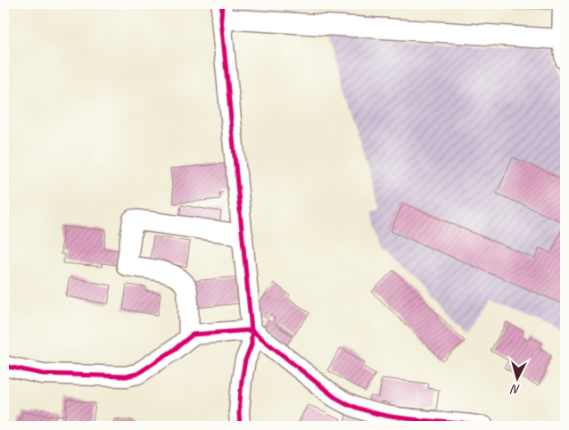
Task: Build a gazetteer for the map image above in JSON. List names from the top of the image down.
{
  "north": "bottom"
}
